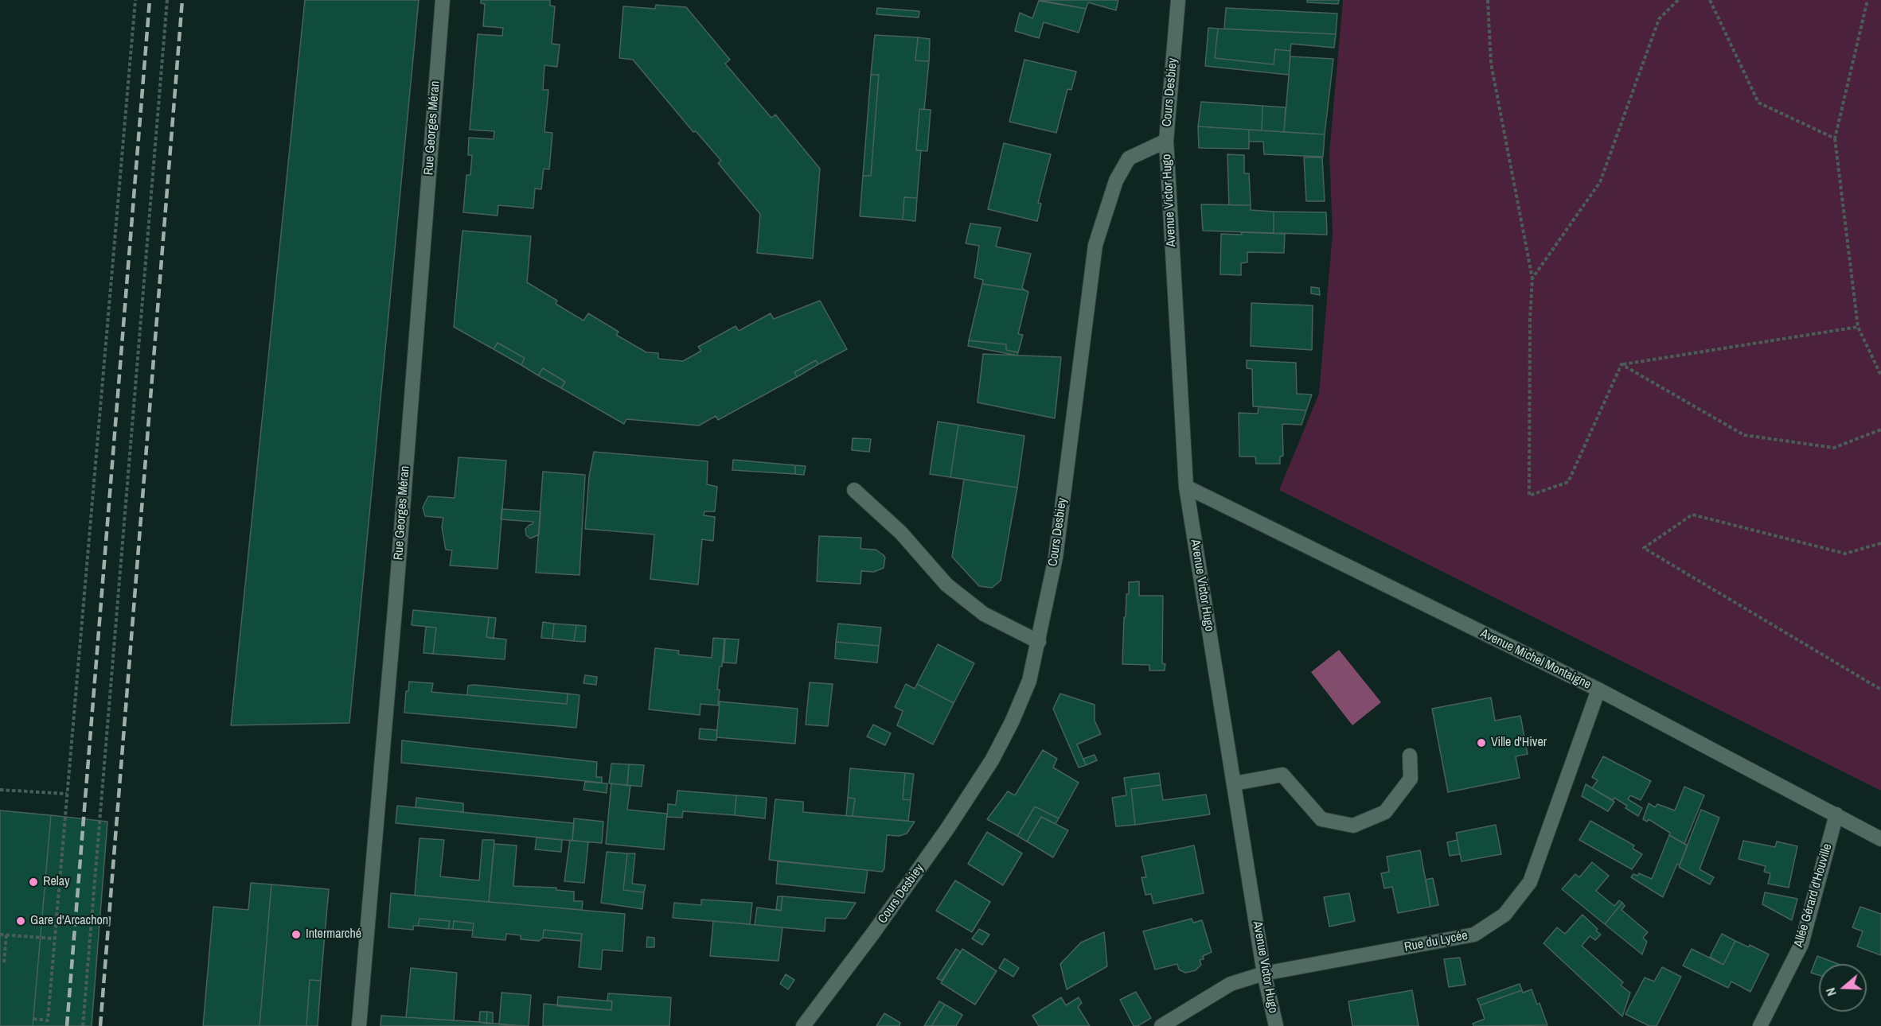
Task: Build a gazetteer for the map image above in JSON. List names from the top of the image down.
{
  "streets": {
    "street": [
      "Cours Desbiey",
      "Rue Georges Méran",
      "Avenue Victor Hugo",
      "Avenue Michel Montaigne",
      "Allée Gérard d'Houville",
      "Rue du Lycée"
    ]
  },
  "crossings": [
    ["Cours Desbiey", "Avenue Victor Hugo"],
    ["Avenue Victor Hugo", "Avenue Michel Montaigne"],
    ["Avenue Victor Hugo", "Rue du Lycée"],
    ["Avenue Michel Montaigne", "Allée Gérard d'Houville"],
    ["Avenue Michel Montaigne", "Rue du Lycée"]
  ],
  "places": [
    "Ville d'Hiver",
    "Relay",
    "Gare d'Arcachon",
    "Intermarché"
  ],
  "north": "left"
}
